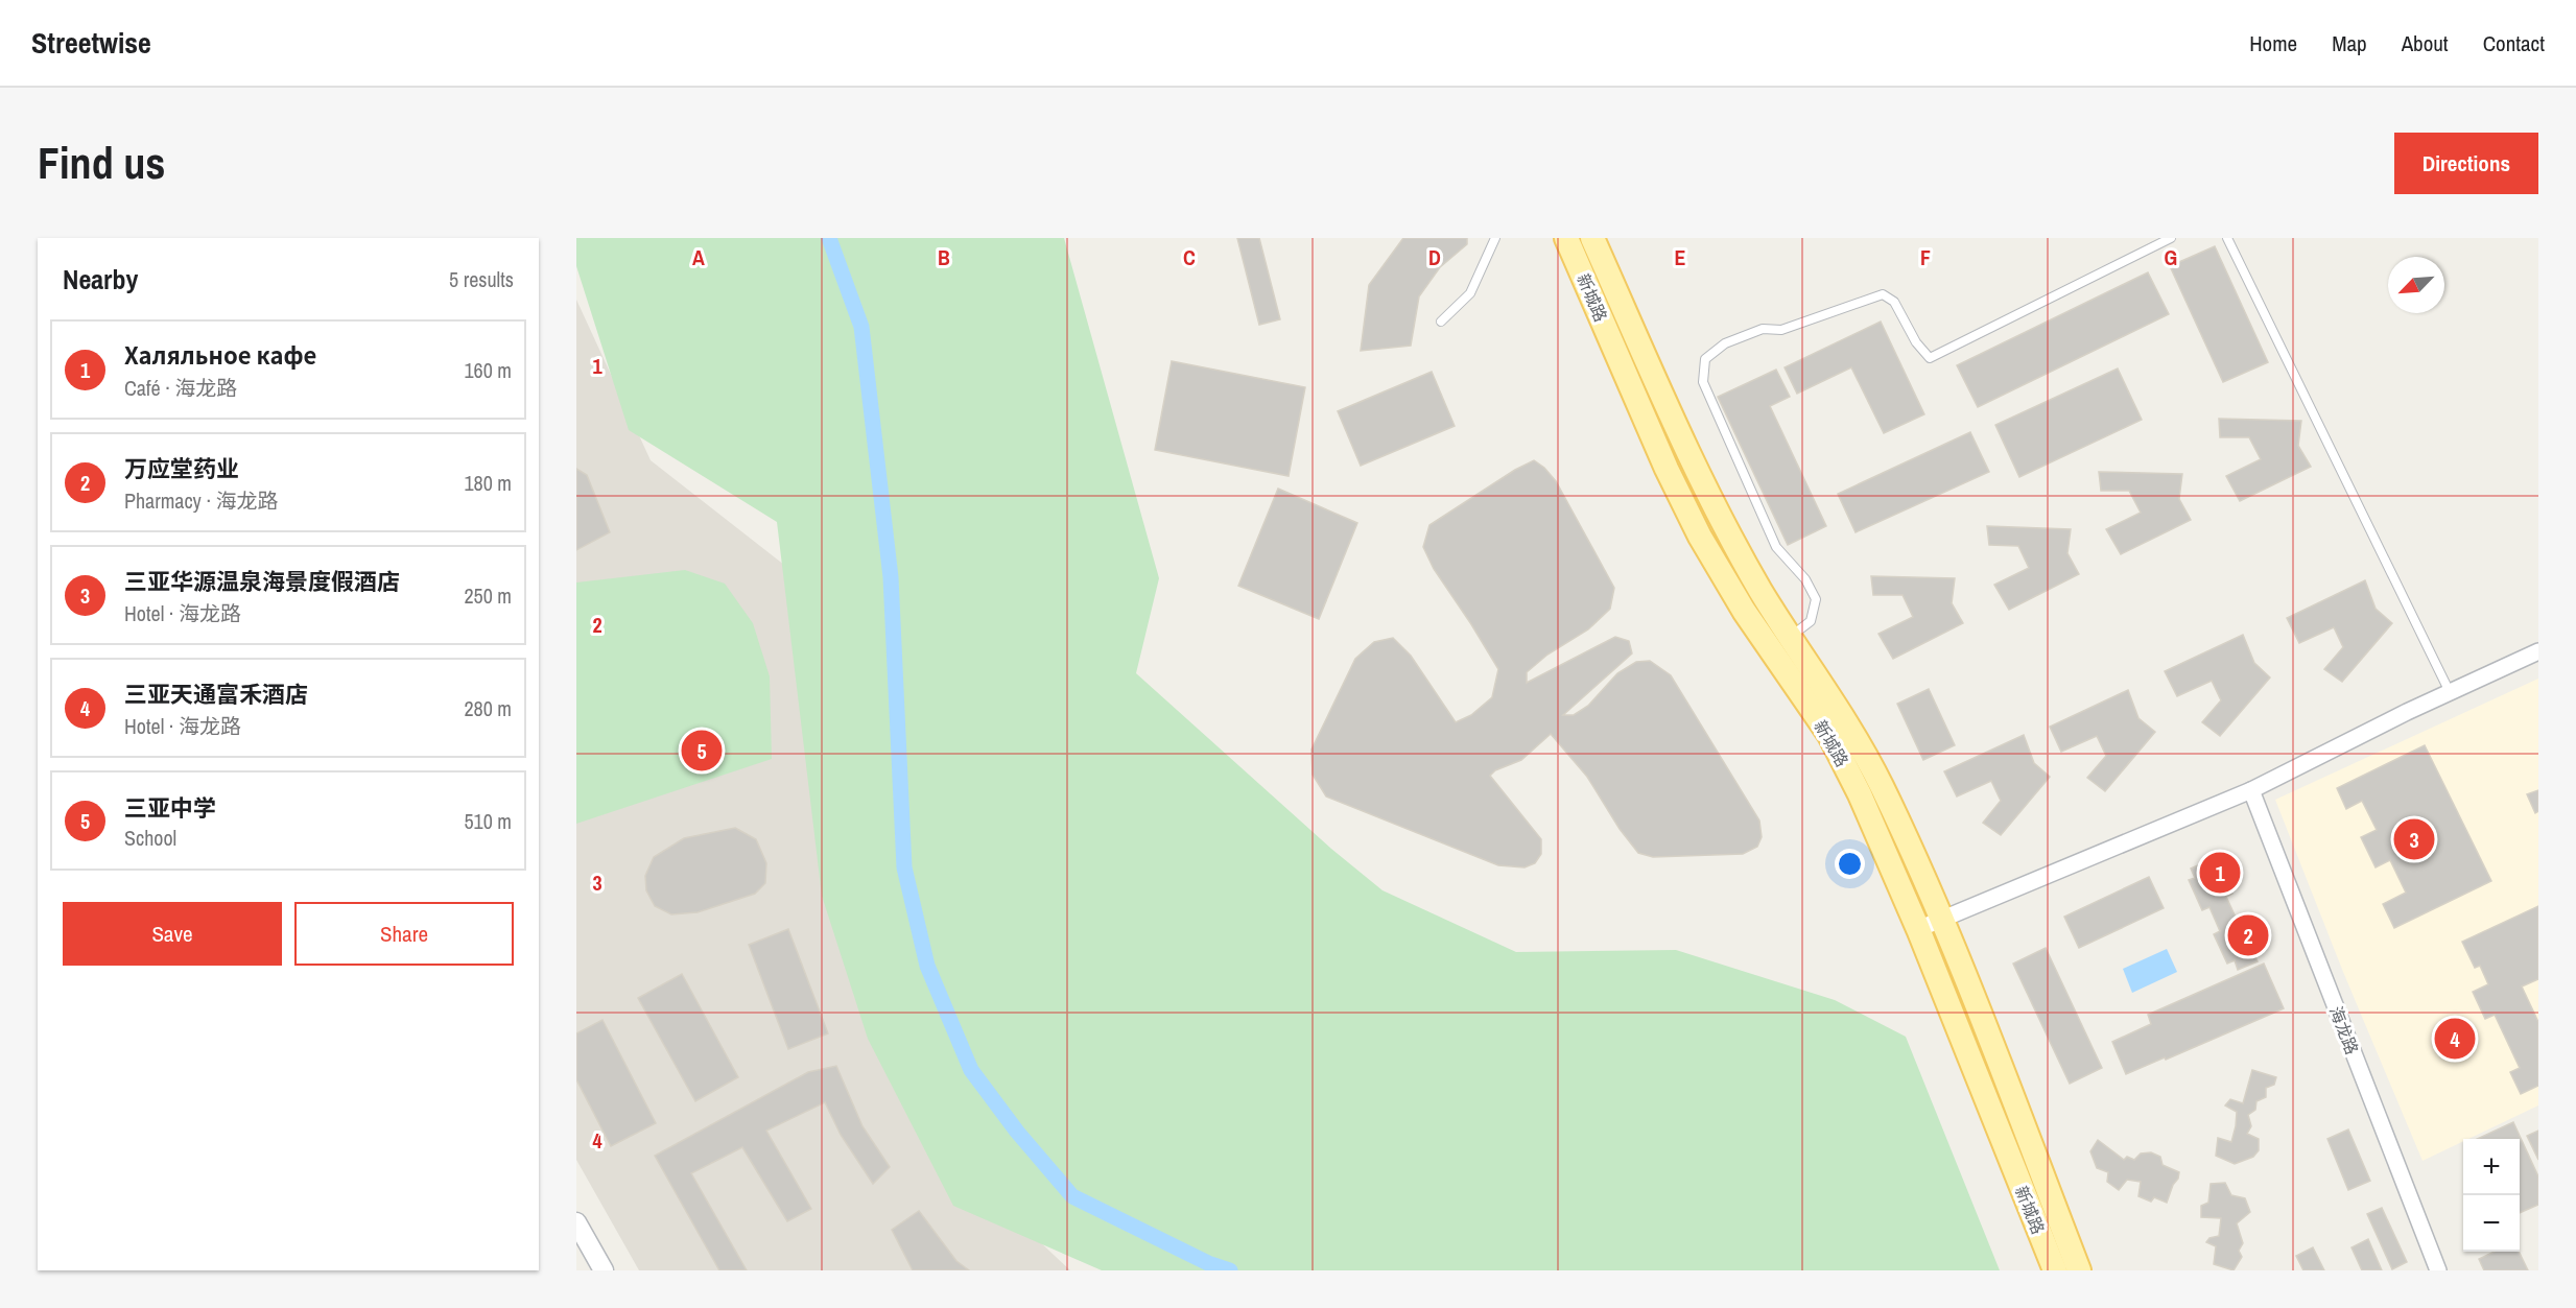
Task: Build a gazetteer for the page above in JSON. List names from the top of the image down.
{
  "streets": {
    "main road": ["新城路"],
    "street": ["海龙路"]
  },
  "north": "bottom left",
  "page": {
    "header": "Streetwise",
    "nav": [
      "Home",
      "Map",
      "About",
      "Contact"
    ],
    "buttons": [
      "Directions",
      ["Save", "Share"]
    ],
    "title": "Find us",
    "heading": ["Nearby", "5 results"],
    "list": [
      {
        "mark": "1",
        "name": "Халяльное кафе",
        "note": "Café · 海龙路",
        "value": "160 m"
      },
      {
        "mark": "2",
        "name": "万应堂药业",
        "note": "Pharmacy · 海龙路",
        "value": "180 m"
      },
      {
        "mark": "3",
        "name": "三亚华源温泉海景度假酒店",
        "note": "Hotel · 海龙路",
        "value": "250 m"
      },
      {
        "mark": "4",
        "name": "三亚天通富禾酒店",
        "note": "Hotel · 海龙路",
        "value": "280 m"
      },
      {
        "mark": "5",
        "name": "三亚中学",
        "note": "School",
        "value": "510 m"
      }
    ],
    "pins": [
      "5",
      "3",
      "1",
      "2",
      "4"
    ],
    "map_buttons": ["+", "−"]
  },
  "grid": {
    "columns": [
      "A",
      "B",
      "C",
      "D",
      "E",
      "F",
      "G"
    ],
    "rows": [
      "1",
      "2",
      "3",
      "4"
    ]
  }
}
